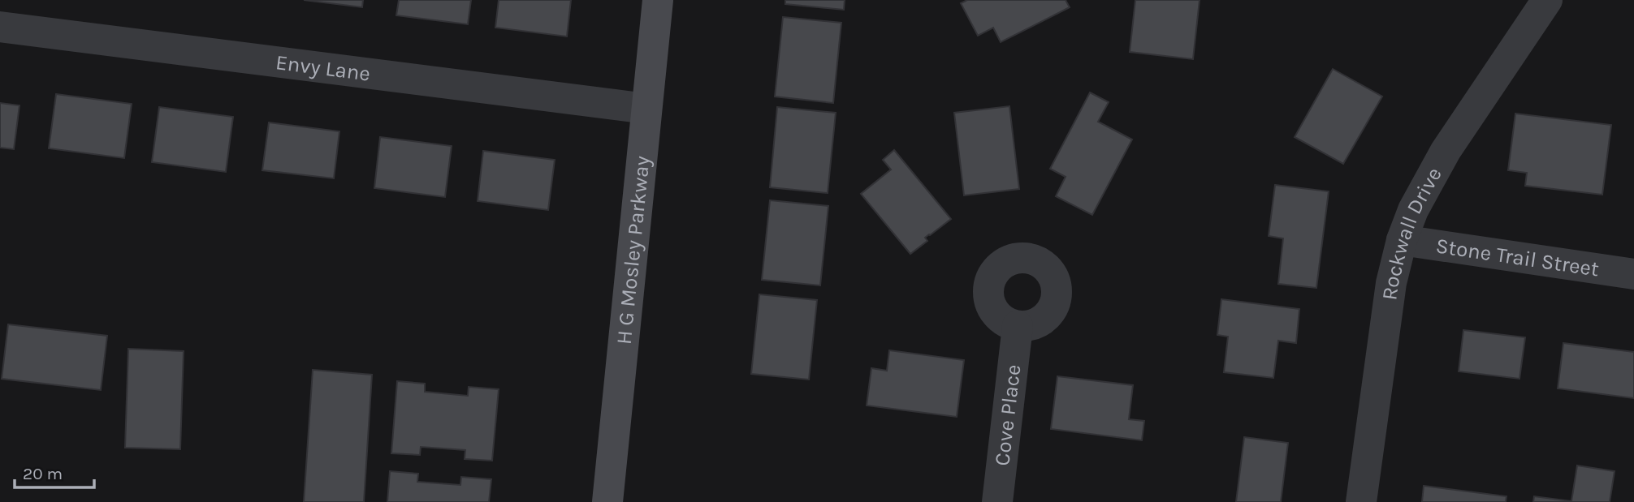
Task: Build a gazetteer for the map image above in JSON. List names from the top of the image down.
{
  "streets": {
    "main road": ["H G Mosley Parkway"],
    "street": [
      "Envy Lane",
      "Rockwall Drive",
      "Stone Trail Street",
      "Cove Place"
    ]
  },
  "crossings": [
    ["Envy Lane", "H G Mosley Parkway"],
    ["Rockwall Drive", "Stone Trail Street"]
  ],
  "scale_bar": "20 m"
}
